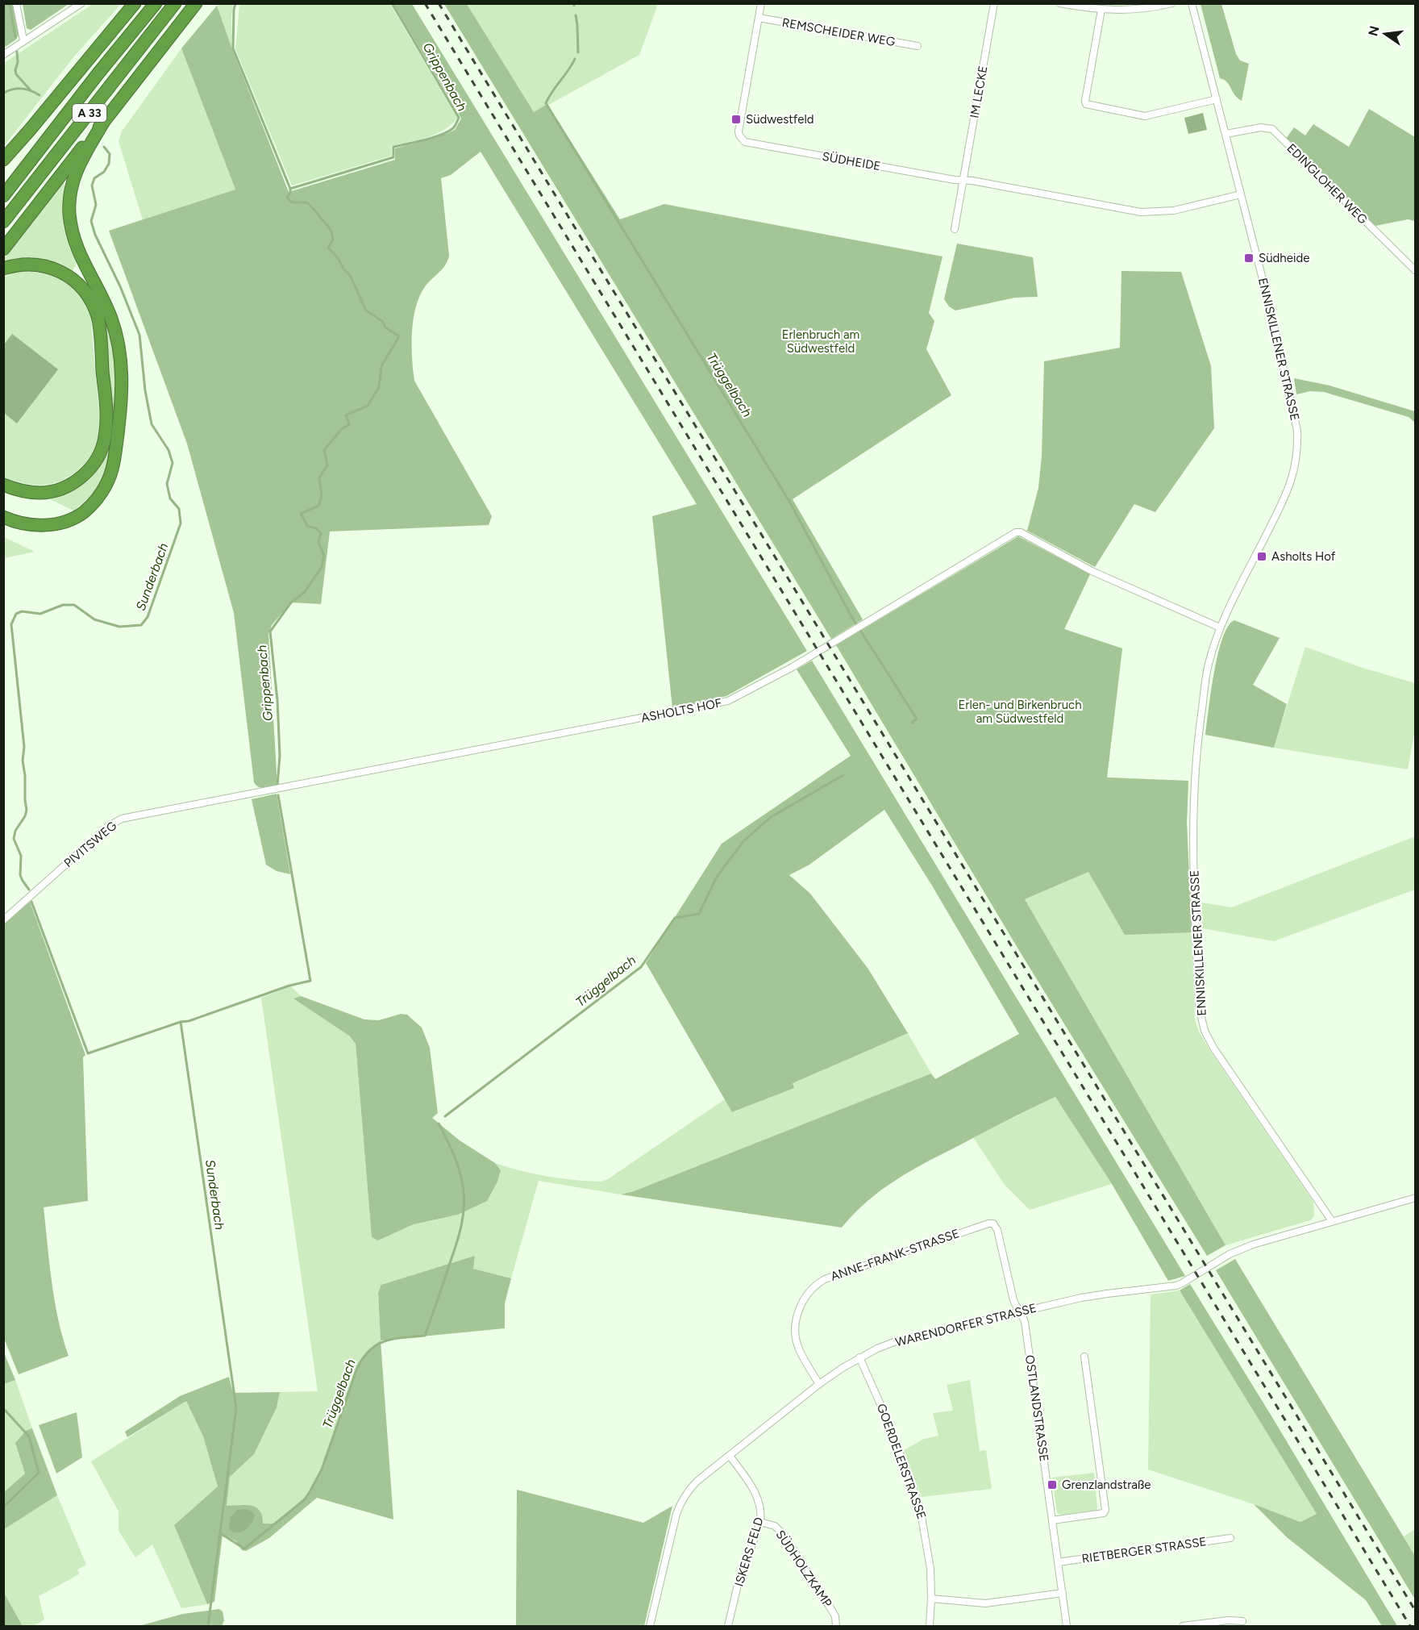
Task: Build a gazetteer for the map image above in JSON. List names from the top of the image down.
{
  "streets": {
    "highway": ["A 33"],
    "street": [
      "REMSCHEIDER WEG",
      "IM LECKE",
      "SÜDHEIDE",
      "EDINGLOHER WEG",
      "ENNISKILLENER STRASSE",
      "ASHOLTS HOF",
      "PIVITSWEG",
      "ANNE-FRANK-STRASSE",
      "WARENDORFER STRASSE",
      "OSTLANDSTRASSE",
      "GOERDELERSTRASSE",
      "RIETBERGER STRASSE",
      "ISKERS FELD",
      "SÜDHOLZKAMP"
    ]
  },
  "crossings": [
    ["REMSCHEIDER WEG", "SÜDHEIDE"],
    ["IM LECKE", "SÜDHEIDE"],
    ["SÜDHEIDE", "ENNISKILLENER STRASSE"],
    ["EDINGLOHER WEG", "ENNISKILLENER STRASSE"],
    ["ENNISKILLENER STRASSE", "ASHOLTS HOF"],
    ["ENNISKILLENER STRASSE", "WARENDORFER STRASSE"],
    ["ASHOLTS HOF", "PIVITSWEG"],
    ["ANNE-FRANK-STRASSE", "WARENDORFER STRASSE"],
    ["ANNE-FRANK-STRASSE", "OSTLANDSTRASSE"],
    ["WARENDORFER STRASSE", "OSTLANDSTRASSE"],
    ["WARENDORFER STRASSE", "GOERDELERSTRASSE"],
    ["WARENDORFER STRASSE", "ISKERS FELD"],
    ["OSTLANDSTRASSE", "RIETBERGER STRASSE"],
    ["ISKERS FELD", "SÜDHOLZKAMP"]
  ],
  "water": ["Grippenbach", "Trüggelbach", "Sunderbach"],
  "parks": ["Erlenbruch am Südwestfeld", "Erlen- und Birkenbruch am Südwestfeld"],
  "places": {
    "transit": [
      "Südwestfeld",
      "Südheide",
      "Asholts Hof",
      "Grenzlandstraße"
    ]
  },
  "north": "left"
}
